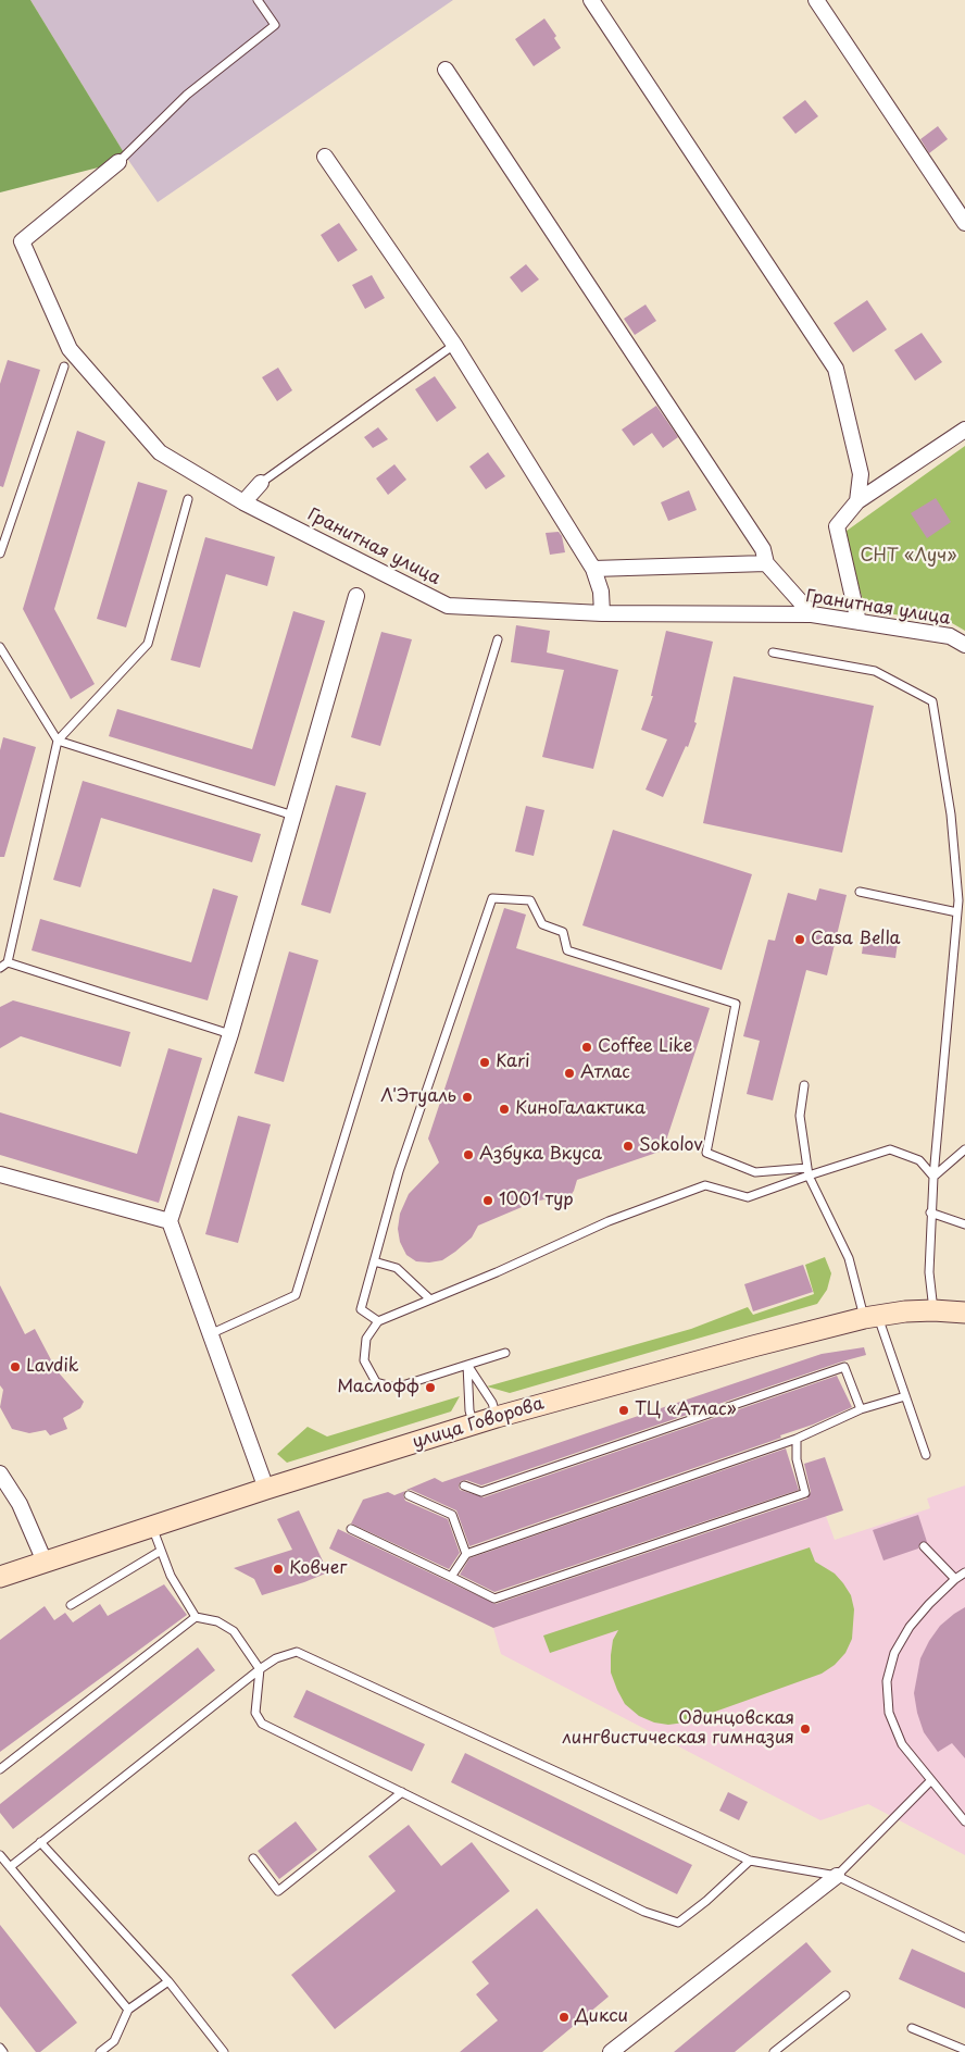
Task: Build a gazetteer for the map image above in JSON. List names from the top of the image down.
{
  "streets": {
    "main road": ["улица Говорова"],
    "street": ["Гранитная улица"]
  },
  "parks": ["СНТ «Луч»"],
  "places": [
    "Casa Bella",
    "Coffee Like",
    "Kari",
    "Атлас",
    "Л'Этуаль",
    "КиноГалактика",
    "Sokolov",
    "Азбука Вкуса",
    "1001 тур",
    "Lavdik",
    "Маслофф",
    "ТЦ «Атлас»",
    "Ковчег",
    "Одинцовская лингвистическая гимназия",
    "Дикси"
  ]
}
